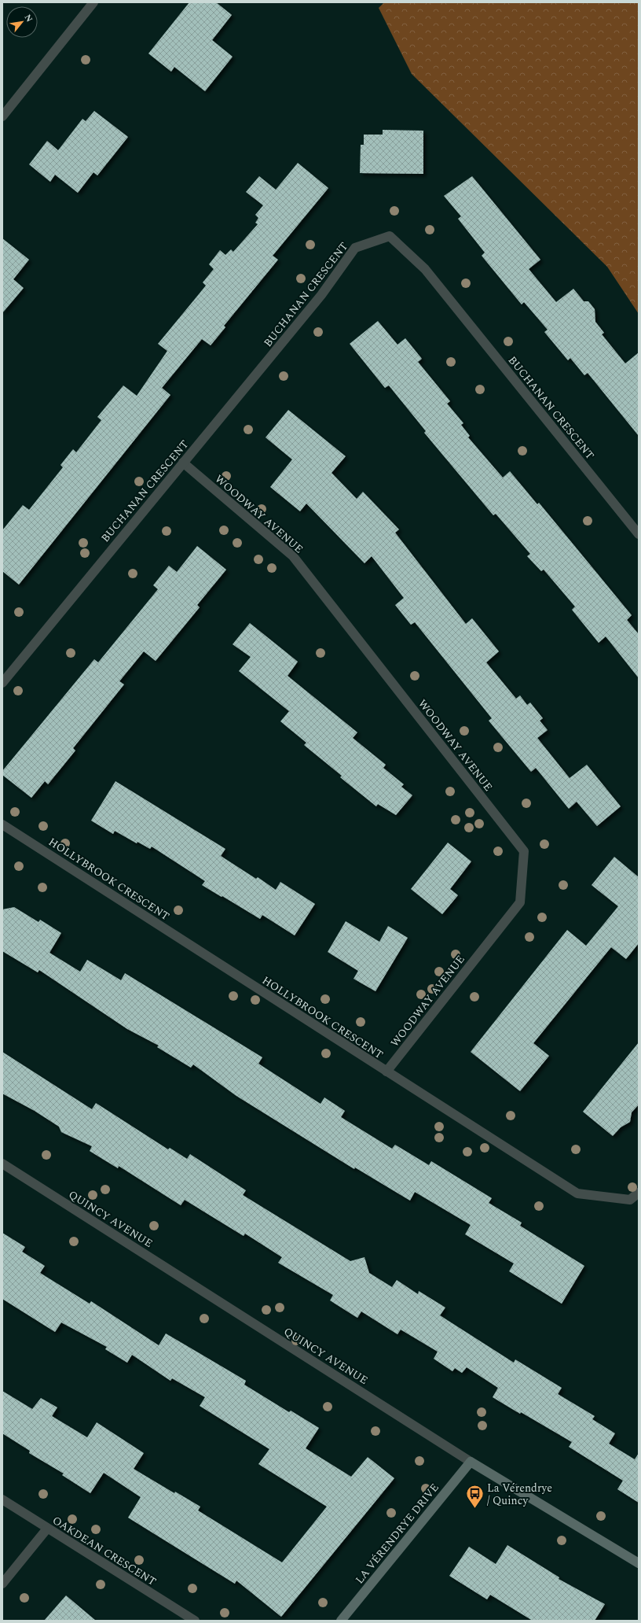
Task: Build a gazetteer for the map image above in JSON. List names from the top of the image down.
{
  "streets": {
    "street": [
      "BUCHANAN CRESCENT",
      "WOODWAY AVENUE",
      "HOLLYBROOK CRESCENT",
      "QUINCY AVENUE",
      "LA VÉRENDRYE DRIVE",
      "OAKDEAN CRESCENT"
    ]
  },
  "crossings": [
    ["BUCHANAN CRESCENT", "WOODWAY AVENUE"],
    ["WOODWAY AVENUE", "HOLLYBROOK CRESCENT"],
    ["QUINCY AVENUE", "LA VÉRENDRYE DRIVE"]
  ],
  "places": {
    "bus stop": ["La Vérendrye / Quincy"]
  },
  "north": "top right"
}
